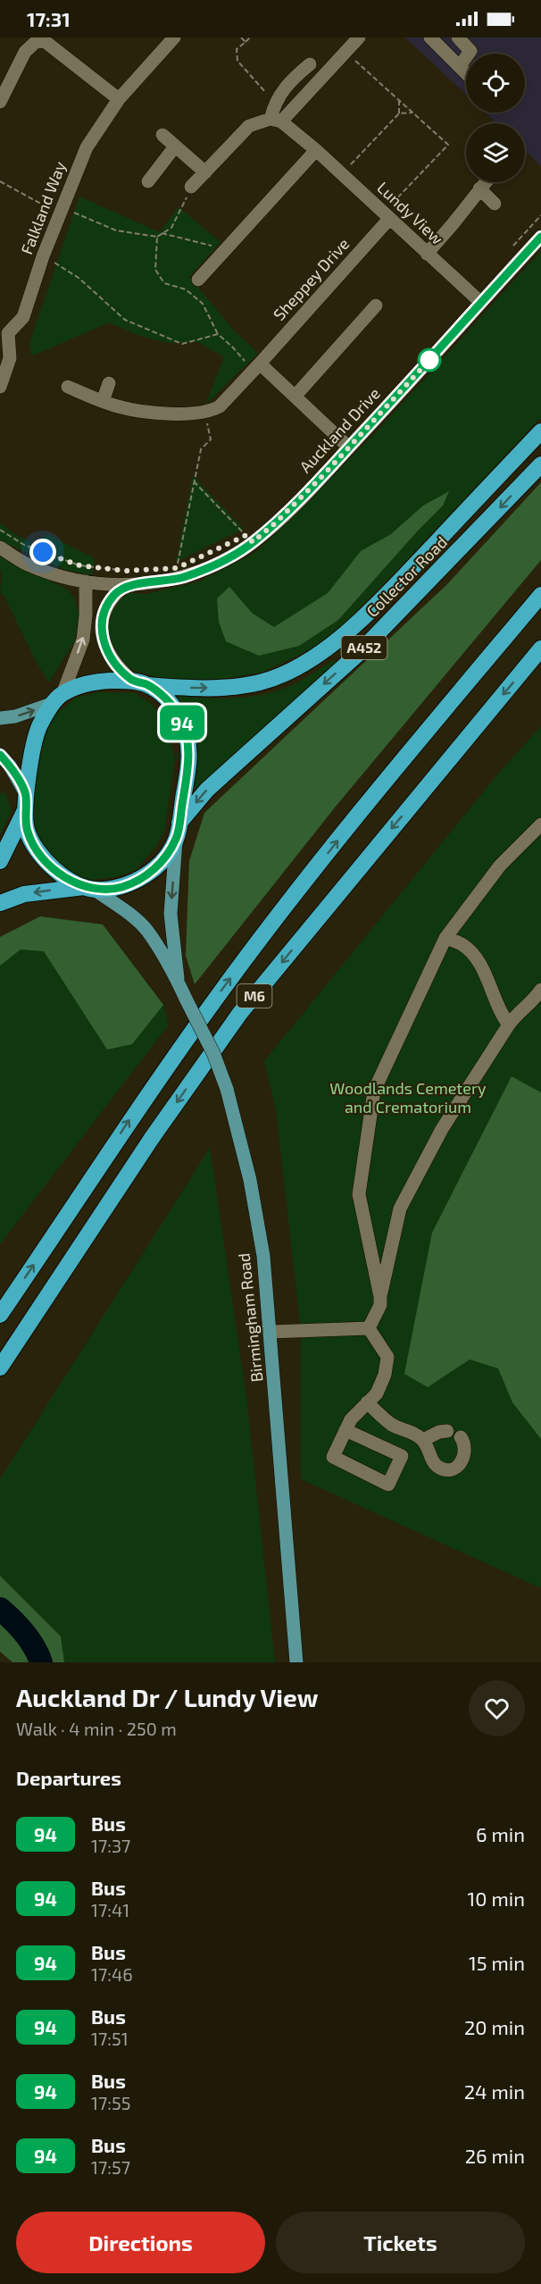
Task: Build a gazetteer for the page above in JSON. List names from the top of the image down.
{
  "streets": {
    "highway": ["Collector Road", "A452", "M6"],
    "main road": ["Birmingham Road"],
    "street": [
      "Falkland Way",
      "Lundy View",
      "Sheppey Drive",
      "Auckland Drive"
    ]
  },
  "crossings": [
    ["Lundy View", "Sheppey Drive"],
    ["Lundy View", "Auckland Drive"],
    ["Collector Road", "A452"],
    ["Collector Road", "Birmingham Road"],
    ["A452", "Birmingham Road"]
  ],
  "parks": ["Woodlands Cemetery and Crematorium"],
  "lines": ["bus line 94"],
  "page": {
    "status": "17:31",
    "on_map": "94",
    "heading": [
      ["Auckland Dr / Lundy View", "Walk · 4 min · 250 m"],
      "Departures"
    ],
    "list": [
      {
        "mark": "94",
        "name": "Bus",
        "note": "17:37",
        "value": "6 min"
      },
      {
        "mark": "94",
        "name": "Bus",
        "note": "17:41",
        "value": "10 min"
      },
      {
        "mark": "94",
        "name": "Bus",
        "note": "17:46",
        "value": "15 min"
      },
      {
        "mark": "94",
        "name": "Bus",
        "note": "17:51",
        "value": "20 min"
      },
      {
        "mark": "94",
        "name": "Bus",
        "note": "17:55",
        "value": "24 min"
      },
      {
        "mark": "94",
        "name": "Bus",
        "note": "17:57",
        "value": "26 min"
      }
    ],
    "buttons": ["Directions", "Tickets"]
  }
}
